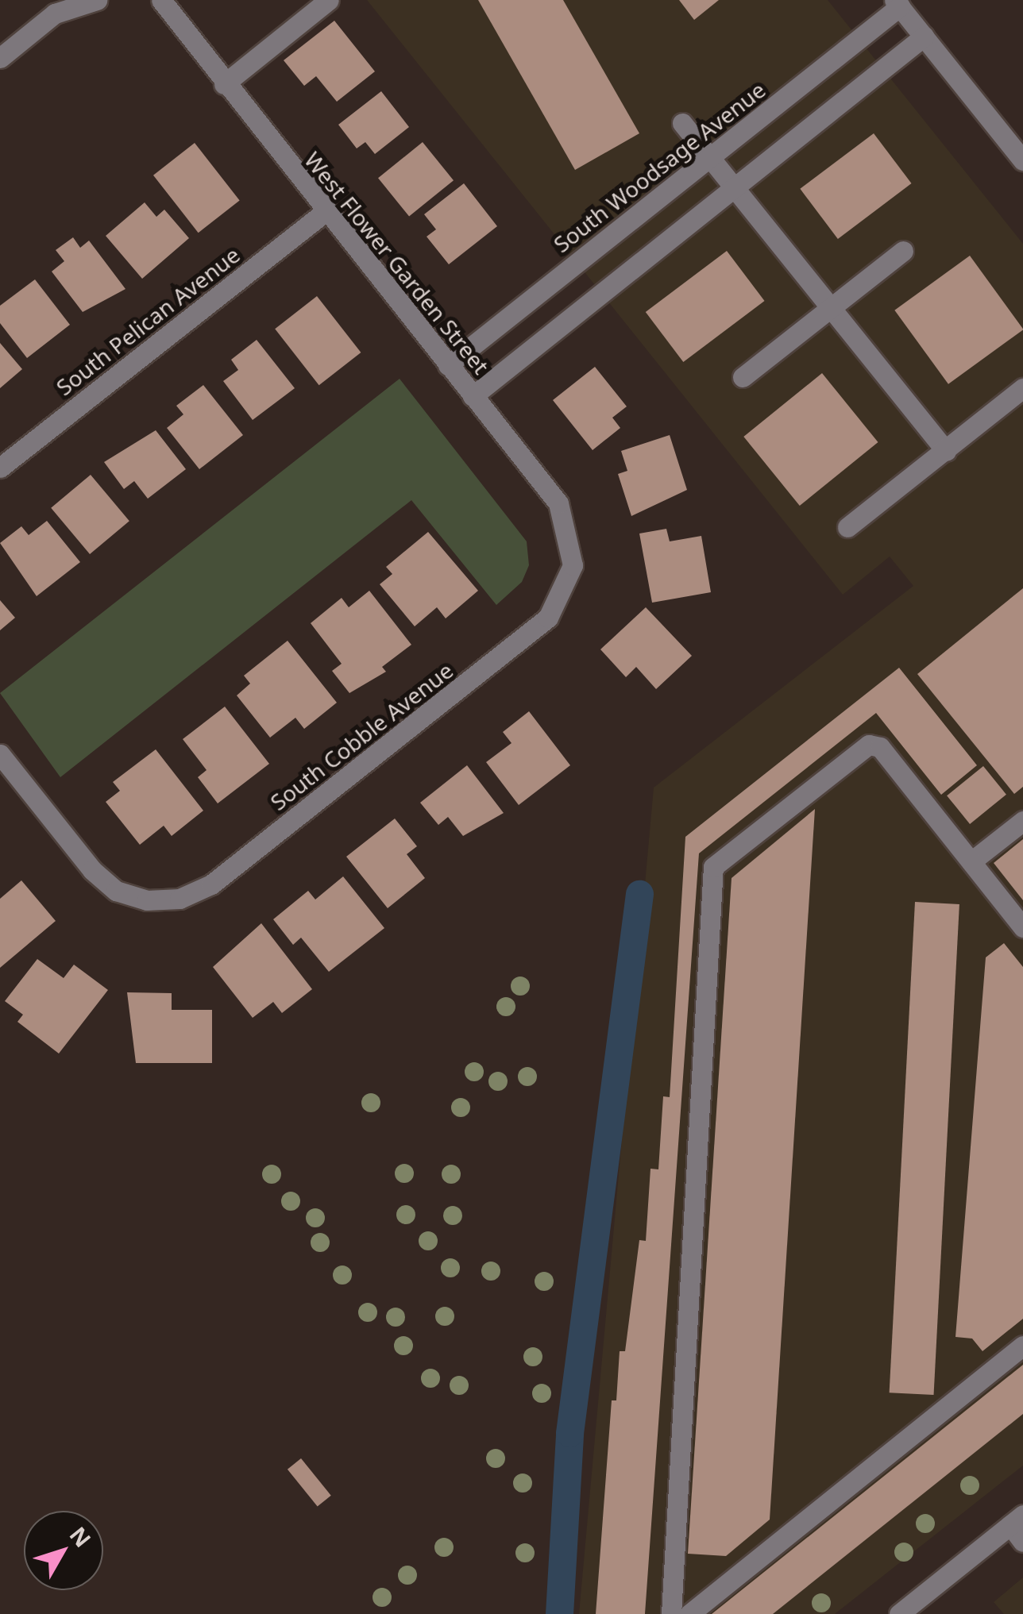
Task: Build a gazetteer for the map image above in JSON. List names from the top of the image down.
{
  "streets": {
    "street": [
      "South Woodsage Avenue",
      "West Flower Garden Street",
      "South Pelican Avenue",
      "South Cobble Avenue"
    ]
  },
  "crossings": [
    ["South Woodsage Avenue", "West Flower Garden Street"],
    ["West Flower Garden Street", "South Pelican Avenue"],
    ["West Flower Garden Street", "South Cobble Avenue"]
  ],
  "north": "top right"
}
